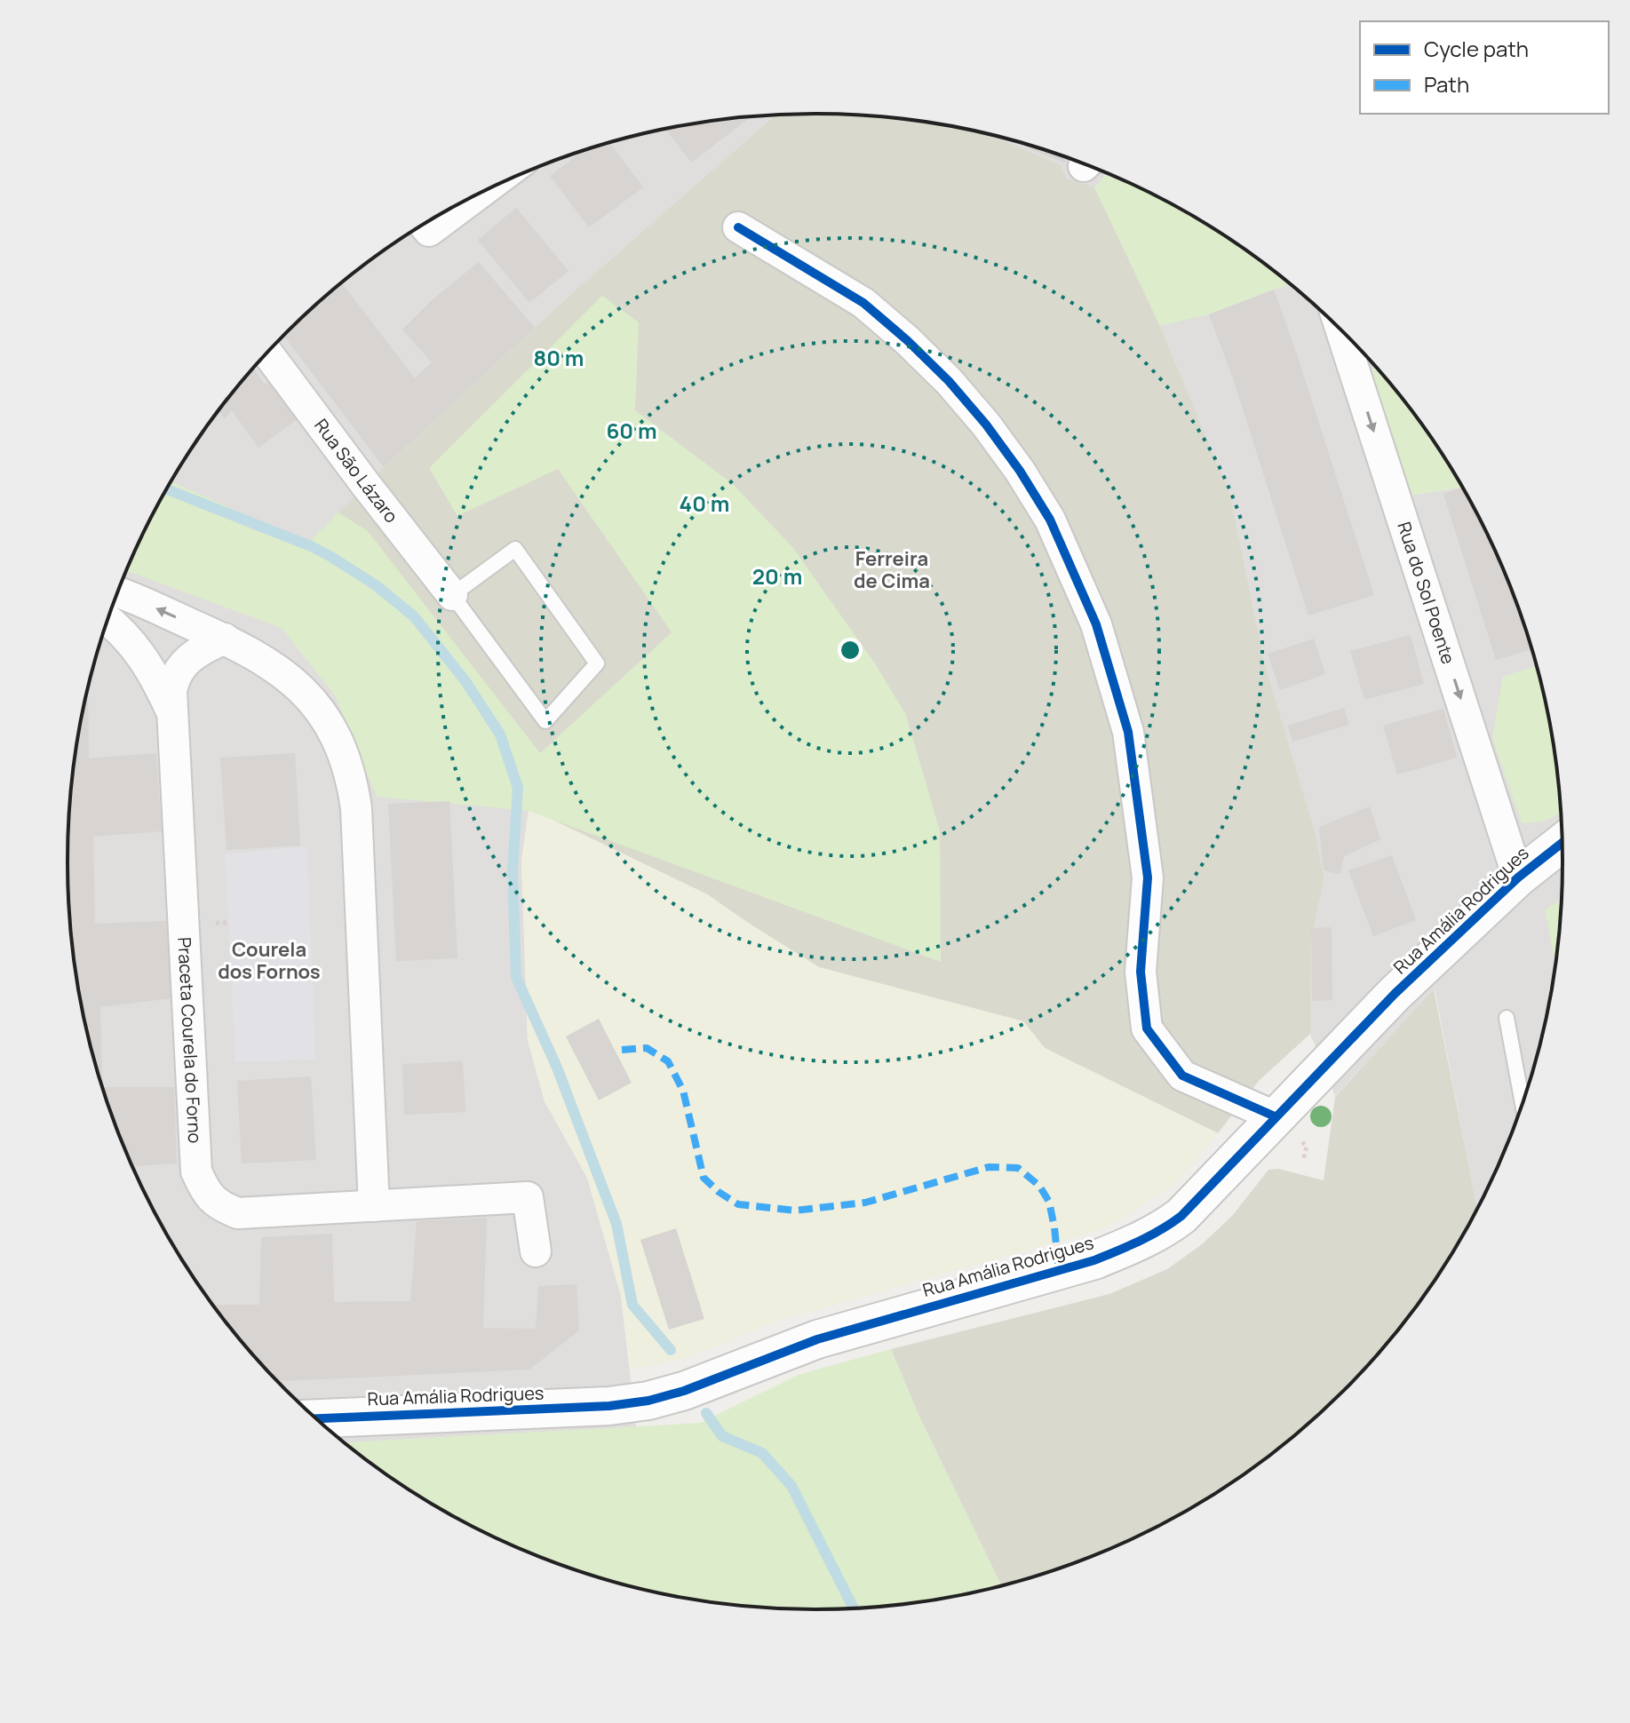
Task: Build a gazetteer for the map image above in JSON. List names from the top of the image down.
{
  "streets": {
    "street": [
      "Rua São Lázaro",
      "Rua do Sol Poente",
      "Rua Amália Rodrigues",
      "Praceta Courela do Forno"
    ]
  },
  "crossings": [
    ["Rua do Sol Poente", "Rua Amália Rodrigues"]
  ],
  "one_way": ["Rua do Sol Poente"],
  "districts": ["Ferreira de Cima", "Courela dos Fornos"],
  "legend": ["Cycle path", "Path"],
  "rings": [
    "80 m",
    "60 m",
    "40 m",
    "20 m"
  ]
}
